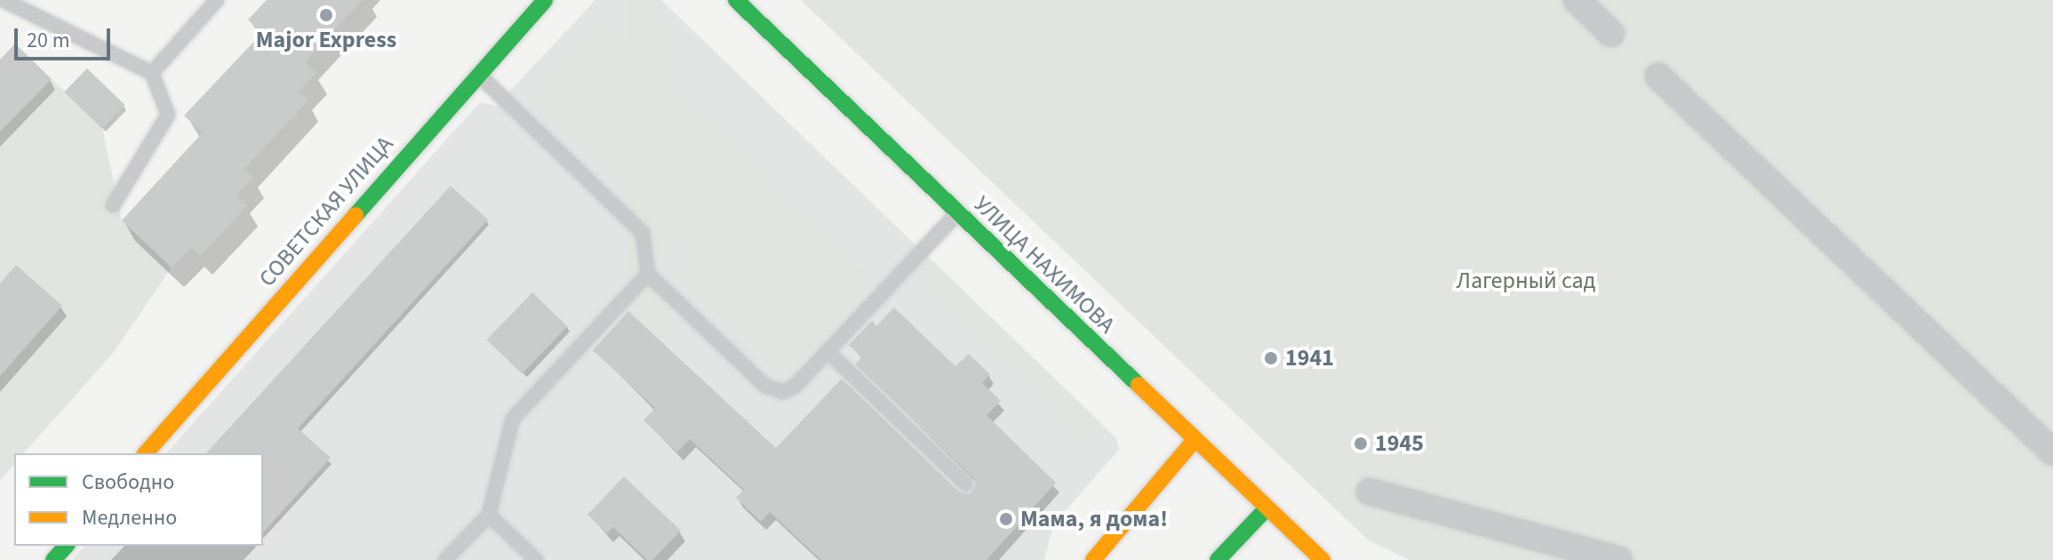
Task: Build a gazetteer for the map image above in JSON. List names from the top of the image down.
{
  "streets": {
    "main road": ["СОВЕТСКАЯ УЛИЦА", "УЛИЦА НАХИМОВА"]
  },
  "parks": ["Лагерный сад"],
  "places": [
    "Major Express",
    "1941",
    "1945",
    "Мама, я дома!"
  ],
  "legend": ["Свободно", "Медленно"],
  "scale_bar": "20 m"
}
